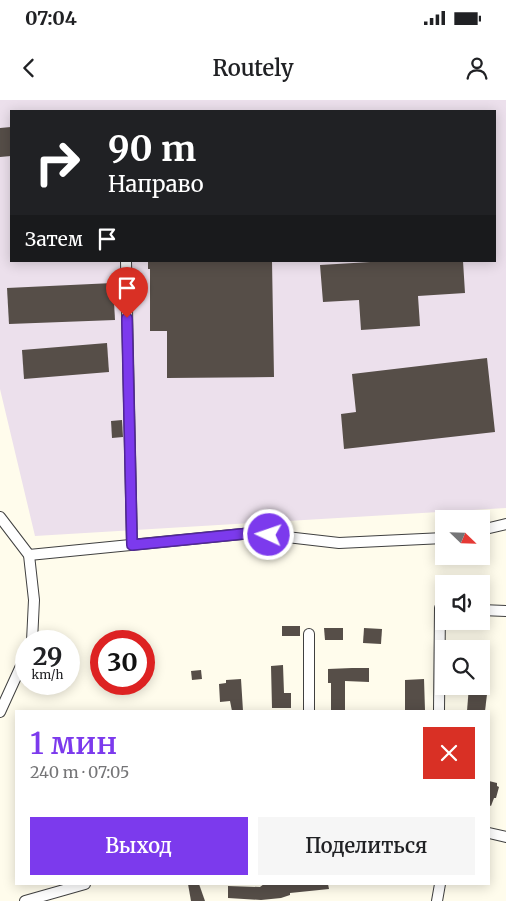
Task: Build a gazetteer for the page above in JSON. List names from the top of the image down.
{
  "north": "bottom right",
  "page": {
    "status": "07:04",
    "header": "Routely",
    "turn": ["90 m", "Направо"],
    "then": "Затем",
    "speed": "29 km/h",
    "limit": "30",
    "heading": ["1 мин", "240 m · 07:05"],
    "buttons": ["Выход", "Поделиться"]
  }
}
